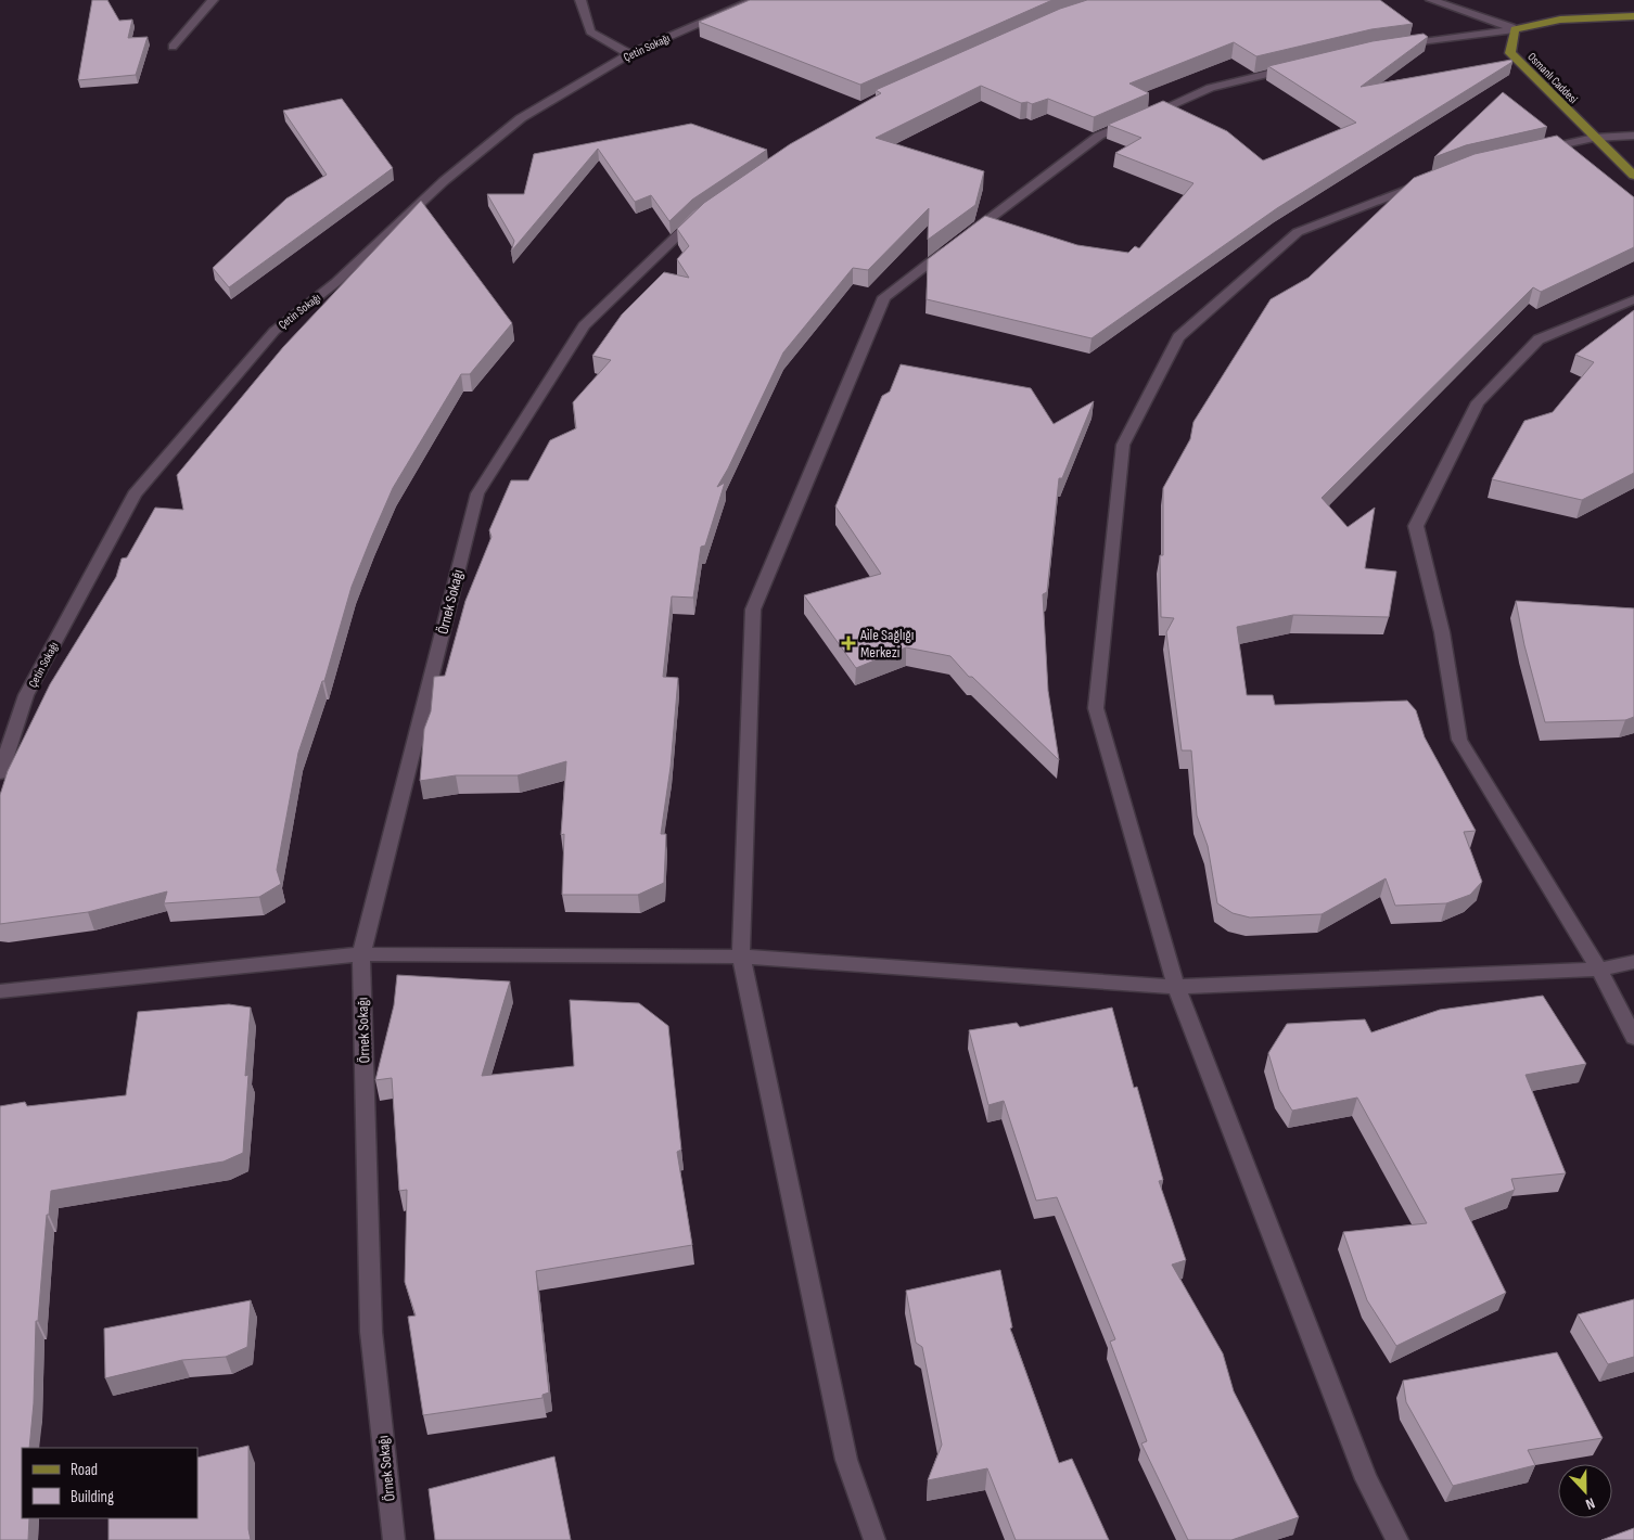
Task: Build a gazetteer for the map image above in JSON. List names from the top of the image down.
{
  "streets": {
    "main road": ["Osmanlı Caddesi"],
    "street": ["Çetin Sokağı", "Örnek Sokağı"]
  },
  "places": {
    "health": ["Aile Sağlığı Merkezi"]
  },
  "legend": ["Road", "Building"],
  "north": "bottom"
}
